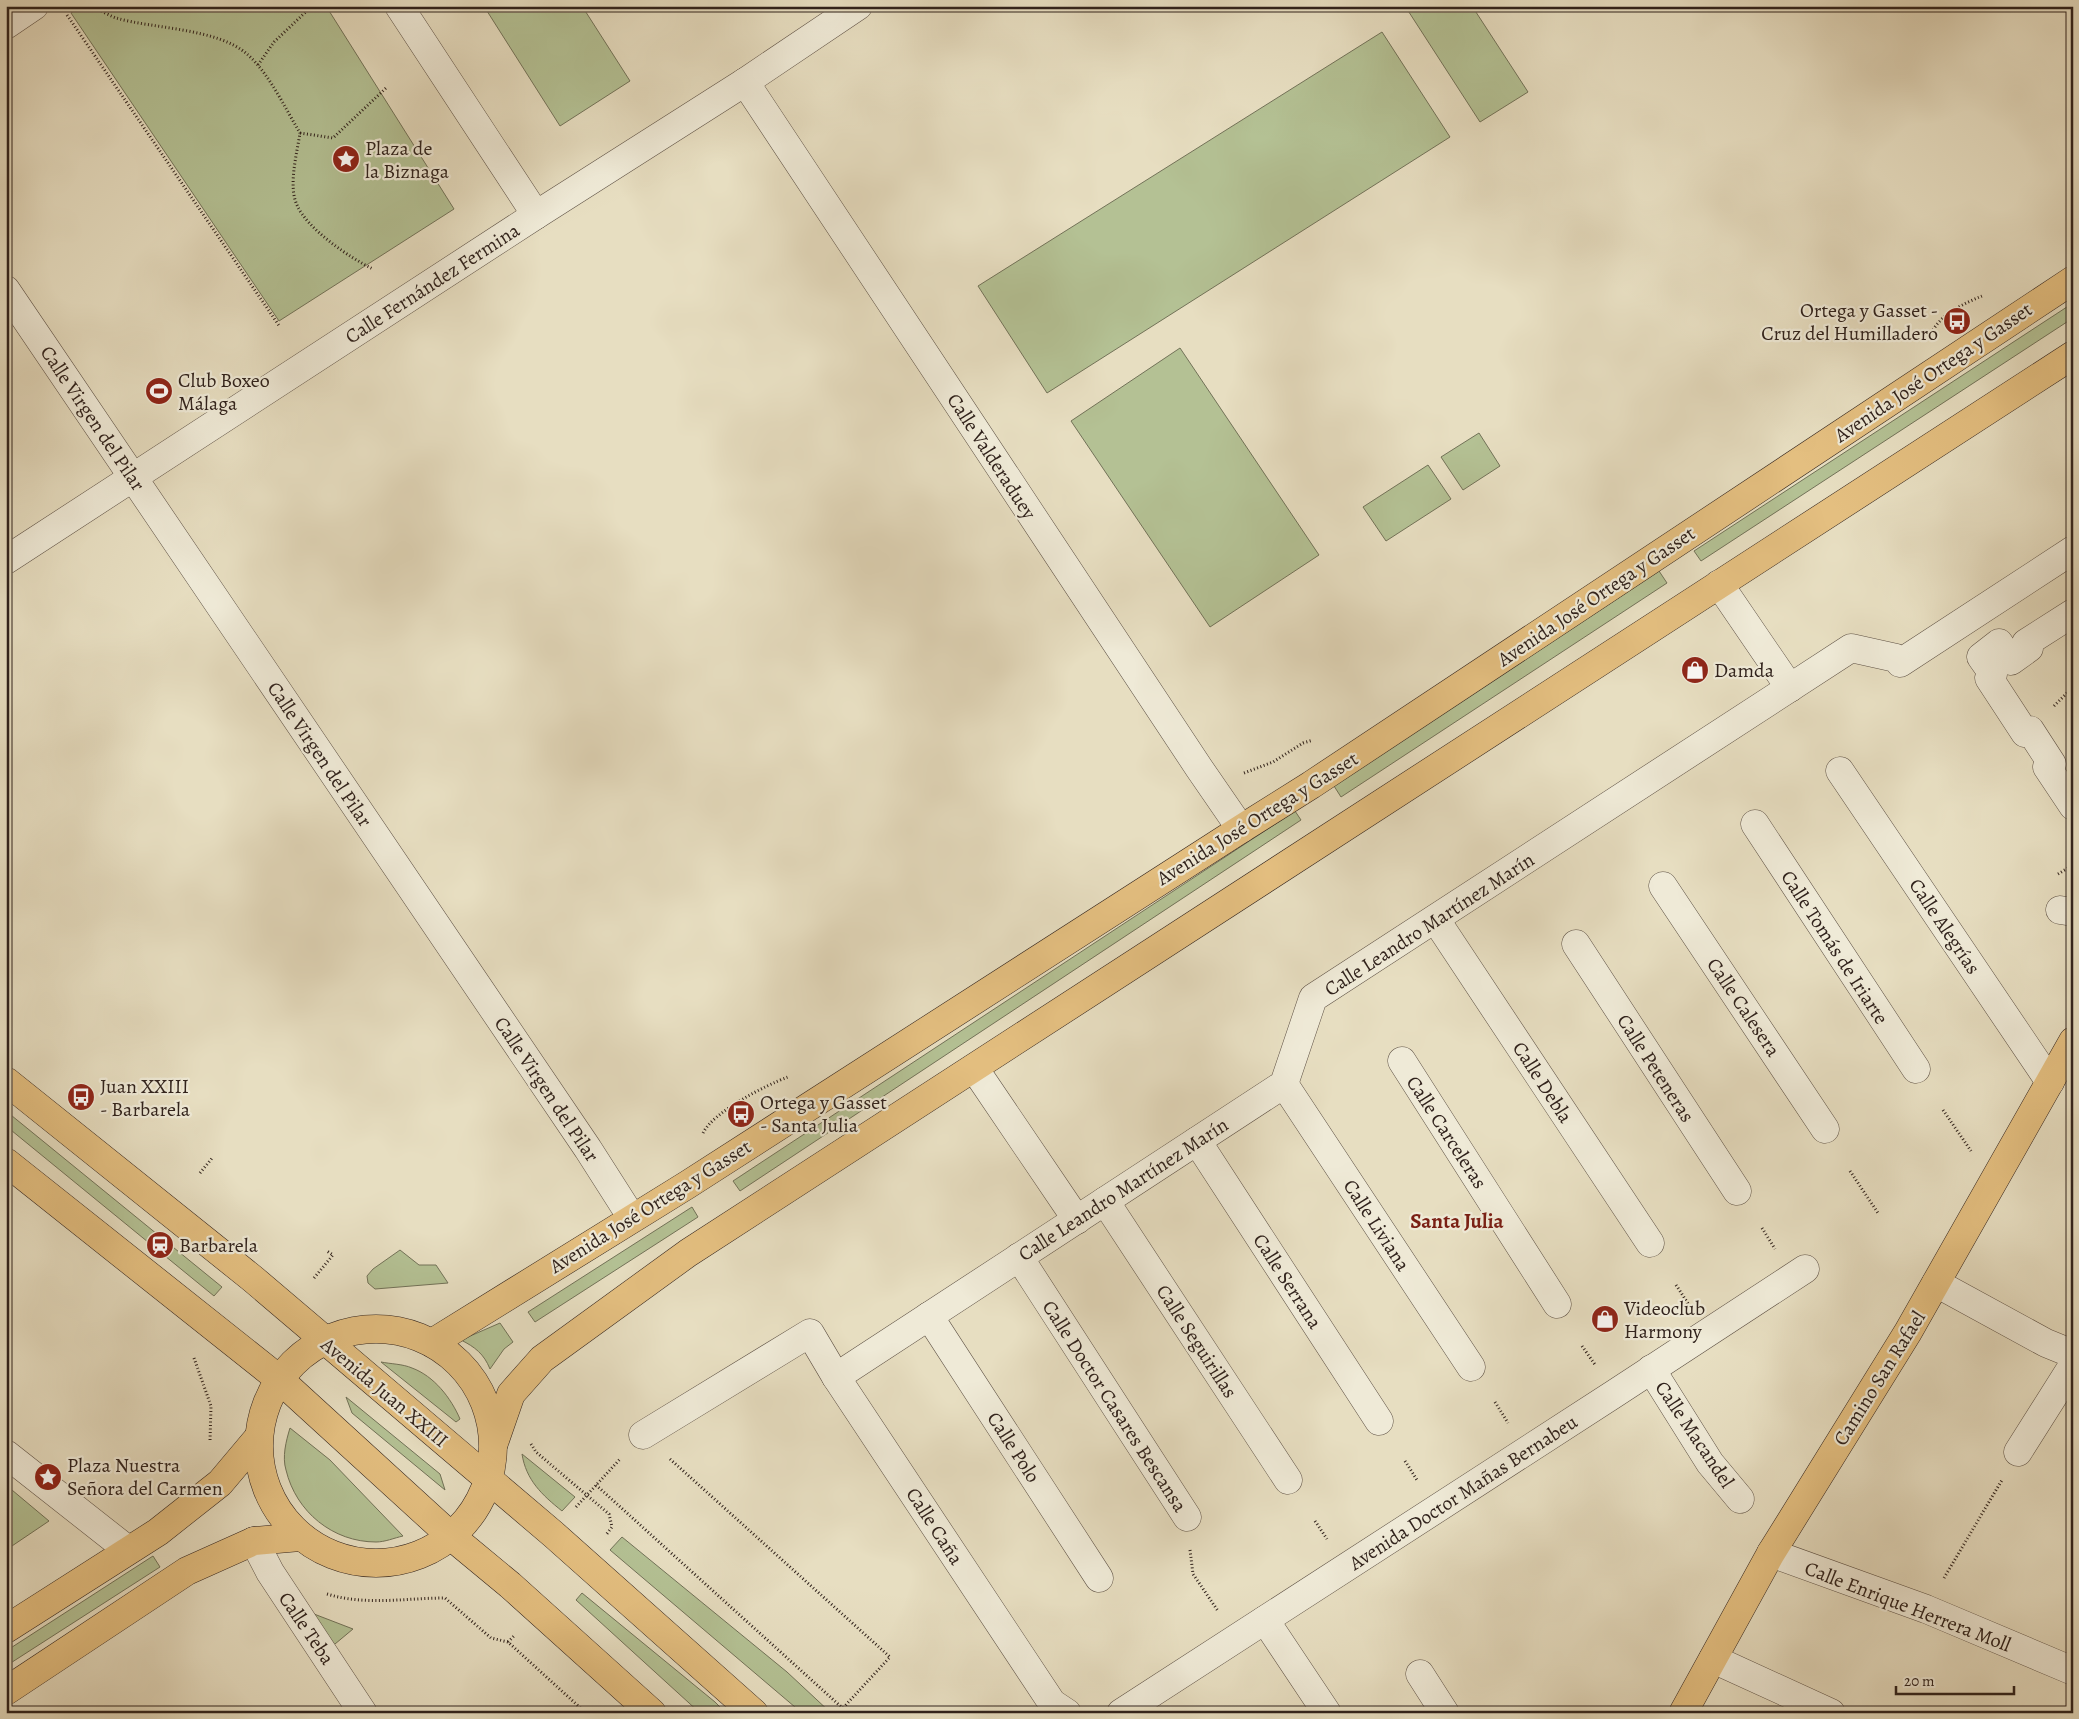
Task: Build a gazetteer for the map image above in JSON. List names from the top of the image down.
{
  "streets": {
    "main road": ["Avenida José Ortega y Gasset", "Camino San Rafael", "Avenida Juan XXIII"],
    "street": [
      "Calle Fernández Fermina",
      "Calle Virgen del Pilar",
      "Calle Valderaduey",
      "Calle Leandro Martínez Marín",
      "Calle Alegrías",
      "Calle Tomás de Iriarte",
      "Calle Calesera",
      "Calle Peteneras",
      "Calle Debla",
      "Calle Carceleras",
      "Calle Liviana",
      "Calle Serrana",
      "Calle Seguirillas",
      "Calle Doctor Casares Bescansa",
      "Calle Macandel",
      "Calle Polo",
      "Avenida Doctor Mañas Bernabeu",
      "Calle Caña",
      "Calle Enrique Herrera Moll",
      "Calle Teba"
    ]
  },
  "crossings": [
    ["Calle Fernández Fermina", "Calle Virgen del Pilar"],
    ["Calle Fernández Fermina", "Calle Valderaduey"],
    ["Avenida José Ortega y Gasset", "Calle Virgen del Pilar"],
    ["Avenida José Ortega y Gasset", "Calle Valderaduey"],
    ["Calle Leandro Martínez Marín", "Calle Debla"],
    ["Calle Leandro Martínez Marín", "Calle Liviana"],
    ["Calle Leandro Martínez Marín", "Calle Serrana"],
    ["Calle Leandro Martínez Marín", "Calle Seguirillas"],
    ["Calle Leandro Martínez Marín", "Calle Doctor Casares Bescansa"],
    ["Calle Leandro Martínez Marín", "Calle Polo"],
    ["Calle Leandro Martínez Marín", "Calle Caña"],
    ["Calle Alegrías", "Camino San Rafael"],
    ["Camino San Rafael", "Calle Enrique Herrera Moll"],
    ["Calle Doctor Casares Bescansa", "Avenida Doctor Mañas Bernabeu"],
    ["Calle Macandel", "Avenida Doctor Mañas Bernabeu"]
  ],
  "districts": ["Santa Julia"],
  "places": {
    "place": ["Plaza de la Biznaga", "Plaza Nuestra Señora del Carmen"],
    "bus stop": ["Ortega y Gasset - Cruz del Humilladero", "Juan XXIII - Barbarela", "Ortega y Gasset - Santa Julia"],
    "sports": ["Club Boxeo Málaga"],
    "shop": ["Damda", "Videoclub Harmony"],
    "station": ["Barbarela"]
  },
  "scale_bar": "20 m"
}
